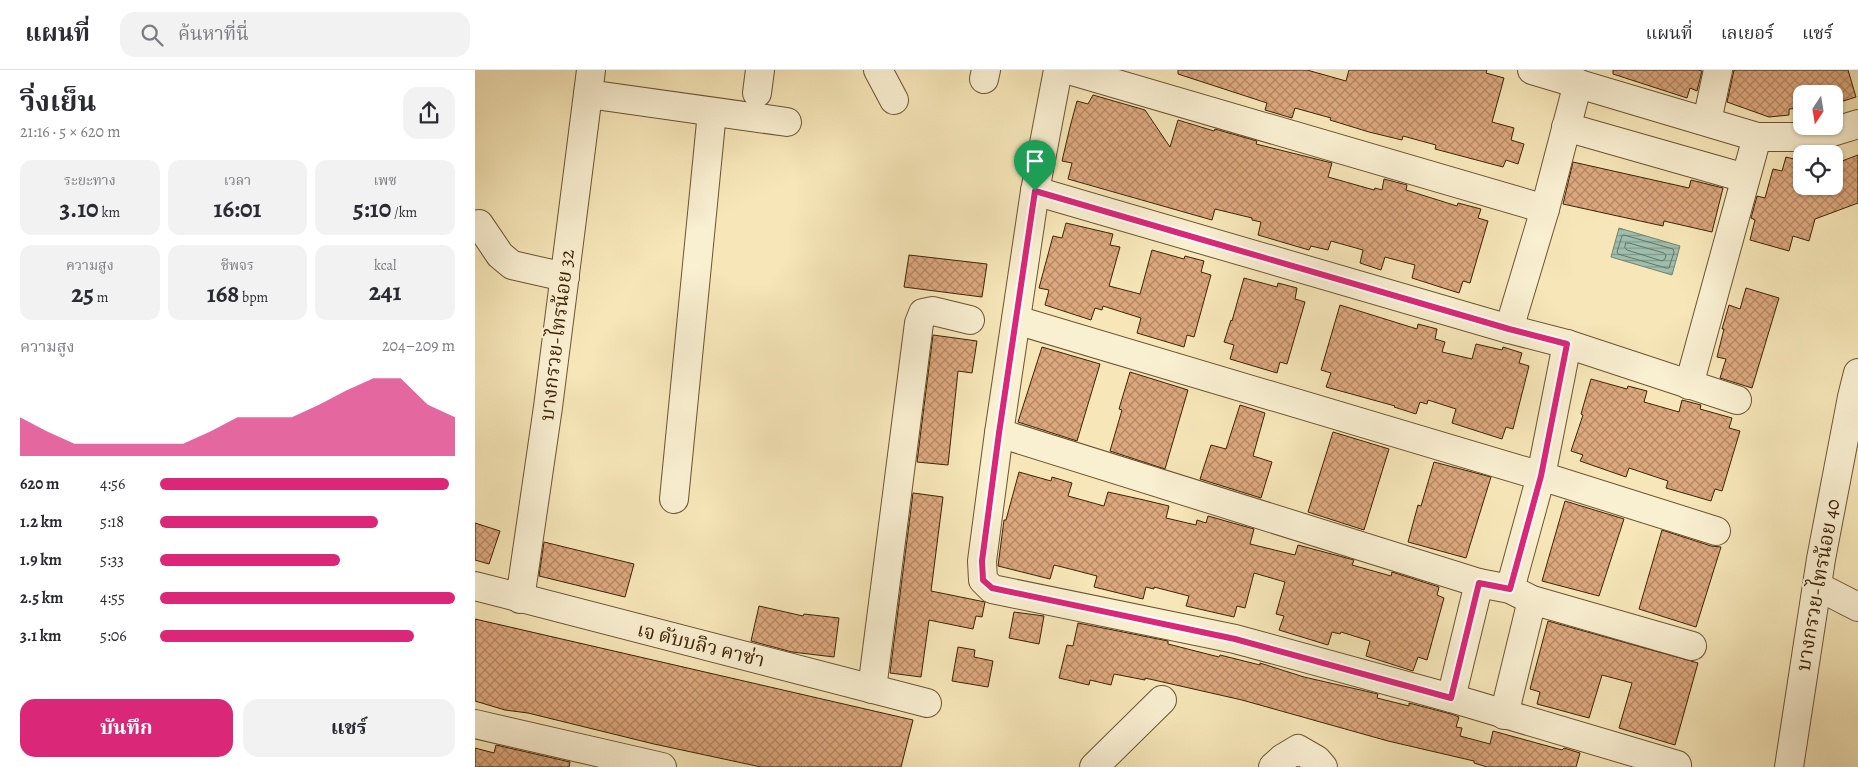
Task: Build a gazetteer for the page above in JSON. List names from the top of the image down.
{
  "streets": {
    "street": ["บางกรวย-ไทรน้อย 32", "บางกรวย-ไทรน้อย 40", "เจ ดับบลิว คาซ่า"]
  },
  "crossings": [
    ["บางกรวย-ไทรน้อย 32", "เจ ดับบลิว คาซ่า"]
  ],
  "north": "bottom",
  "page": {
    "header": "แผนที่",
    "search": "ค้นหาที่นี่",
    "nav": ["แผนที่", "เลเยอร์", "แชร์"],
    "heading": ["วิ่งเย็น", "21:16 · 5 × 620 m"],
    "stats": [
      ["ระยะทาง", "3.10 km"],
      ["เวลา", "16:01"],
      ["เพซ", "5:10 /km"],
      ["ความสูง", "25 m"],
      ["ชีพจร", "168 bpm"],
      ["kcal", "241"]
    ],
    "chart": ["ความสูง", "204–209 m"],
    "list": [
      {
        "name": "620 m",
        "note": "4:56"
      },
      {
        "name": "1.2 km",
        "note": "5:18"
      },
      {
        "name": "1.9 km",
        "note": "5:33"
      },
      {
        "name": "2.5 km",
        "note": "4:55"
      },
      {
        "name": "3.1 km",
        "note": "5:06"
      }
    ],
    "buttons": ["บันทึก", "แชร์"]
  }
}
